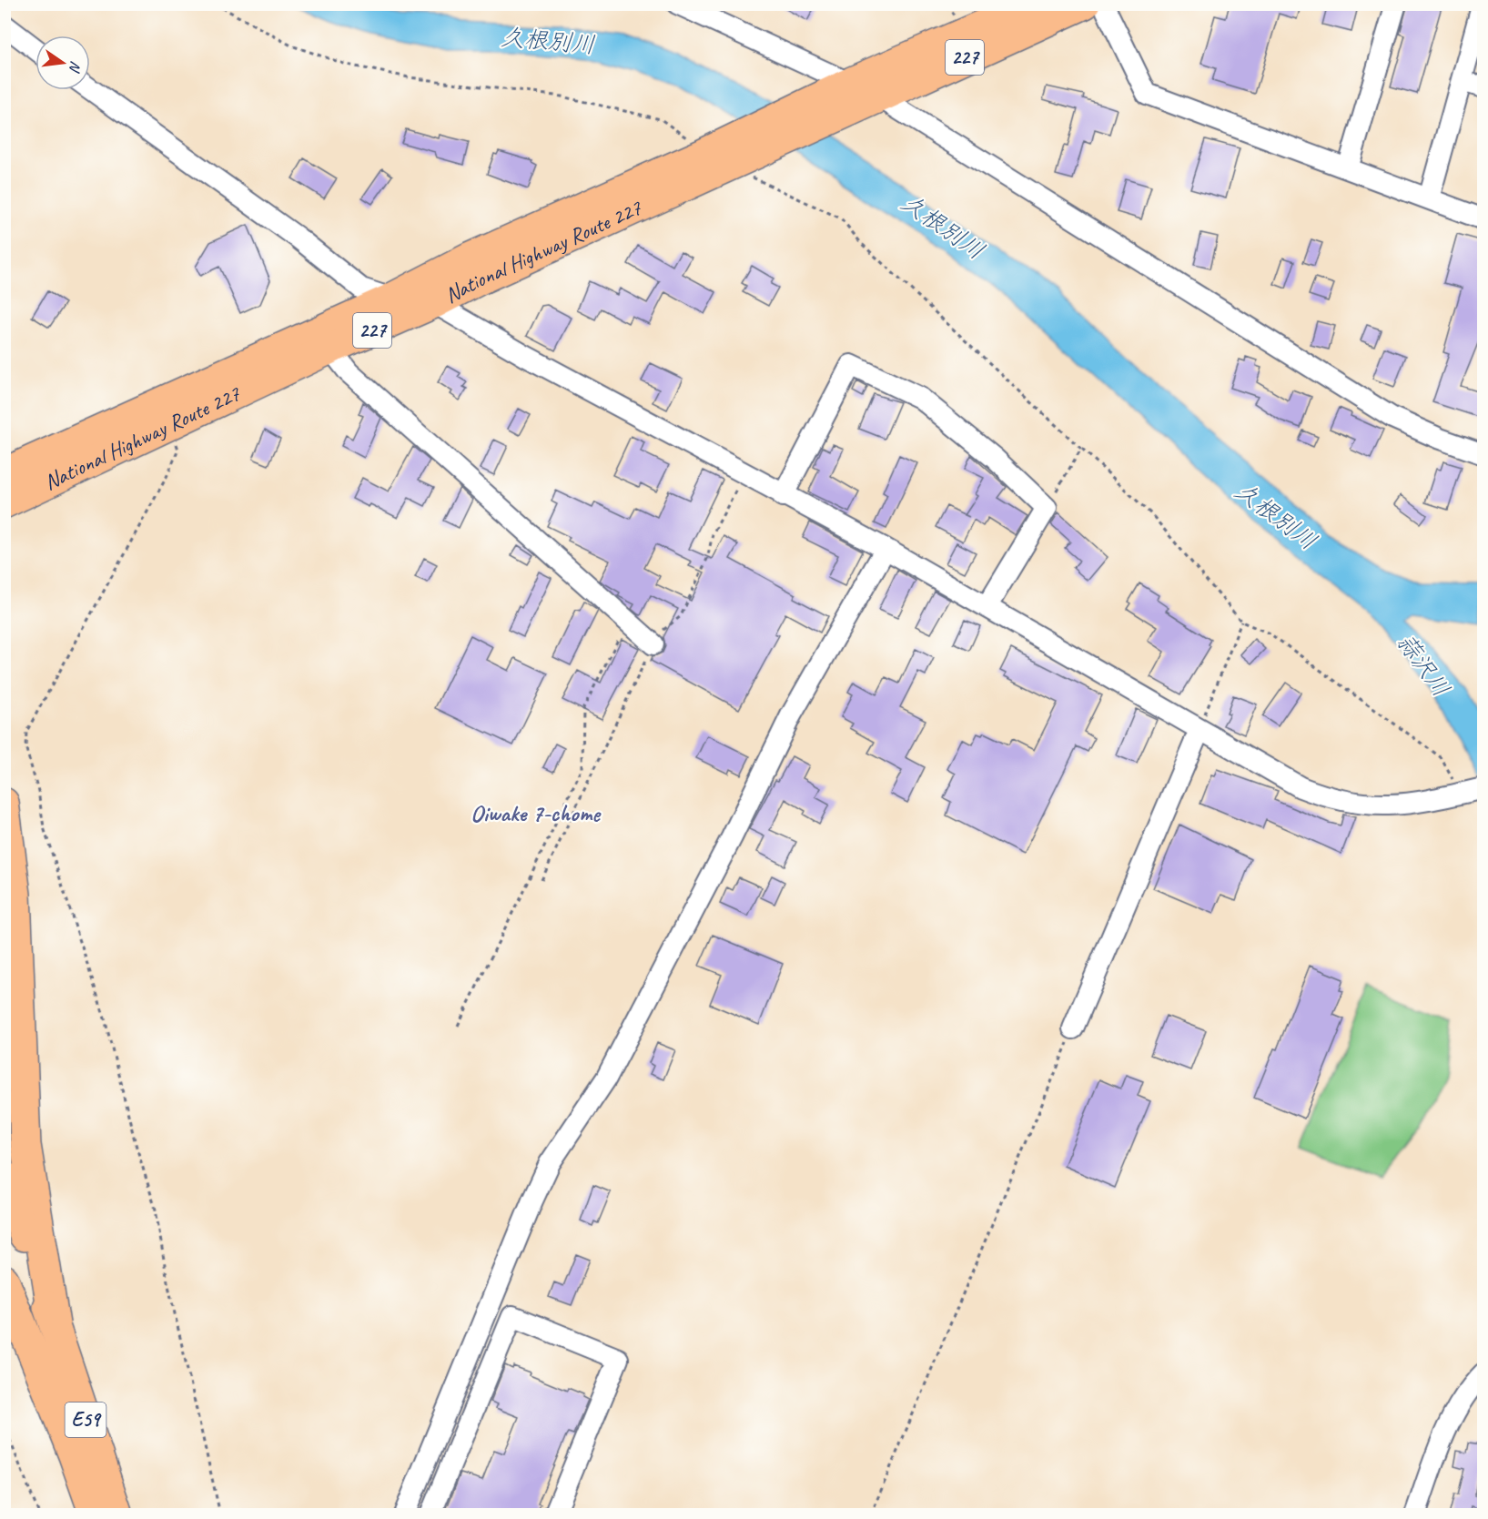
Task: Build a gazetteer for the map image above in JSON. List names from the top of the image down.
{
  "streets": {
    "highway": ["227", "National Highway Route 227", "E59"]
  },
  "districts": ["Oiwake 7-chome"],
  "water": ["久根別川", "蒜沢川"],
  "north": "right"
}
